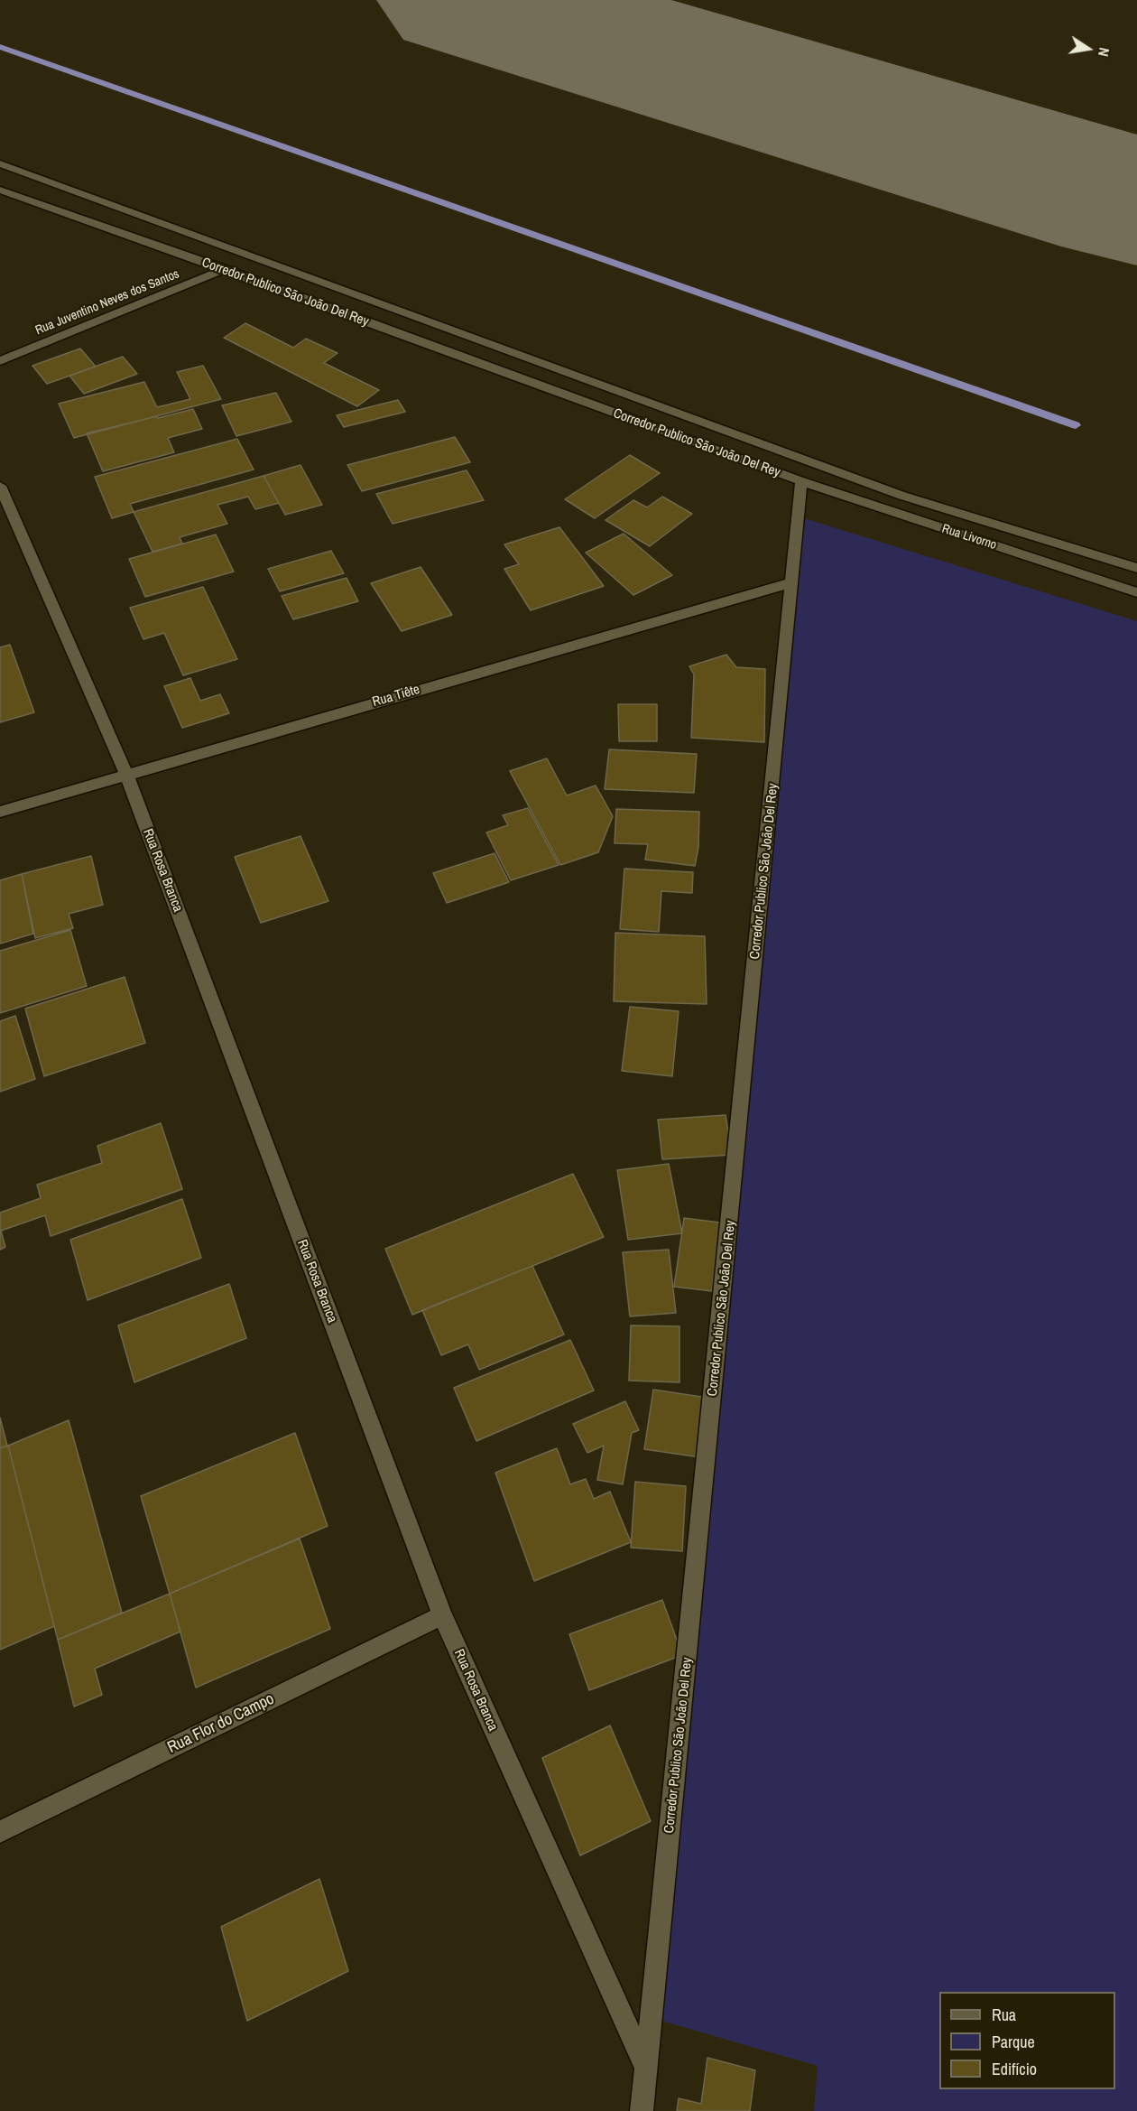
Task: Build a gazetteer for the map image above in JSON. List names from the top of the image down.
{
  "streets": {
    "street": [
      "Corredor Publico São João Del Rey",
      "Rua Juventino Neves dos Santos",
      "Rua Livorno",
      "Rua Tiête",
      "Rua Rosa Branca",
      "Rua Flor do Campo"
    ]
  },
  "crossings": [
    ["Corredor Publico São João Del Rey", "Rua Juventino Neves dos Santos"],
    ["Corredor Publico São João Del Rey", "Rua Livorno"],
    ["Corredor Publico São João Del Rey", "Rua Tiête"],
    ["Corredor Publico São João Del Rey", "Rua Rosa Branca"],
    ["Rua Tiête", "Rua Rosa Branca"],
    ["Rua Rosa Branca", "Rua Flor do Campo"]
  ],
  "legend": ["Rua", "Parque", "Edifício"],
  "north": "right"
}
